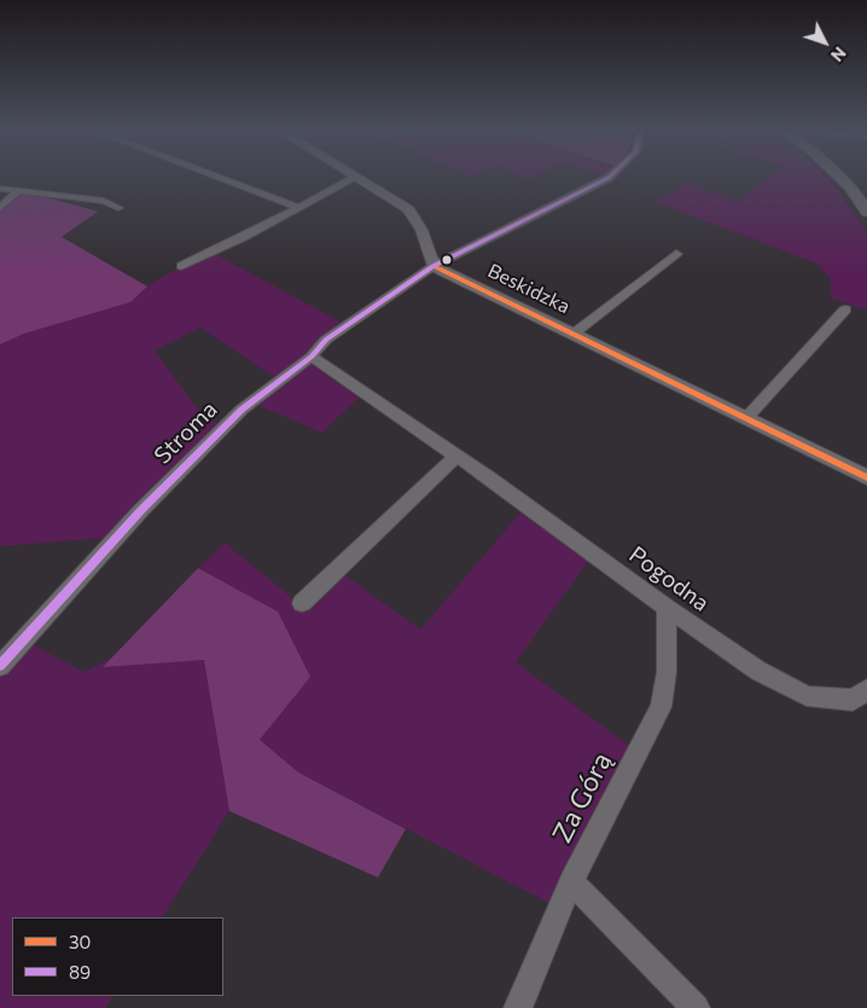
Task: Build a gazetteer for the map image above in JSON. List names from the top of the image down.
{
  "streets": {
    "street": [
      "Beskidzka",
      "Stroma",
      "Pogodna",
      "Za Górą"
    ]
  },
  "crossings": [
    ["Beskidzka", "Stroma"],
    ["Stroma", "Pogodna"],
    ["Pogodna", "Za Górą"]
  ],
  "lines": ["transit line 89", "transit line 30"],
  "legend": ["30", "89"],
  "north": "bottom right"
}
